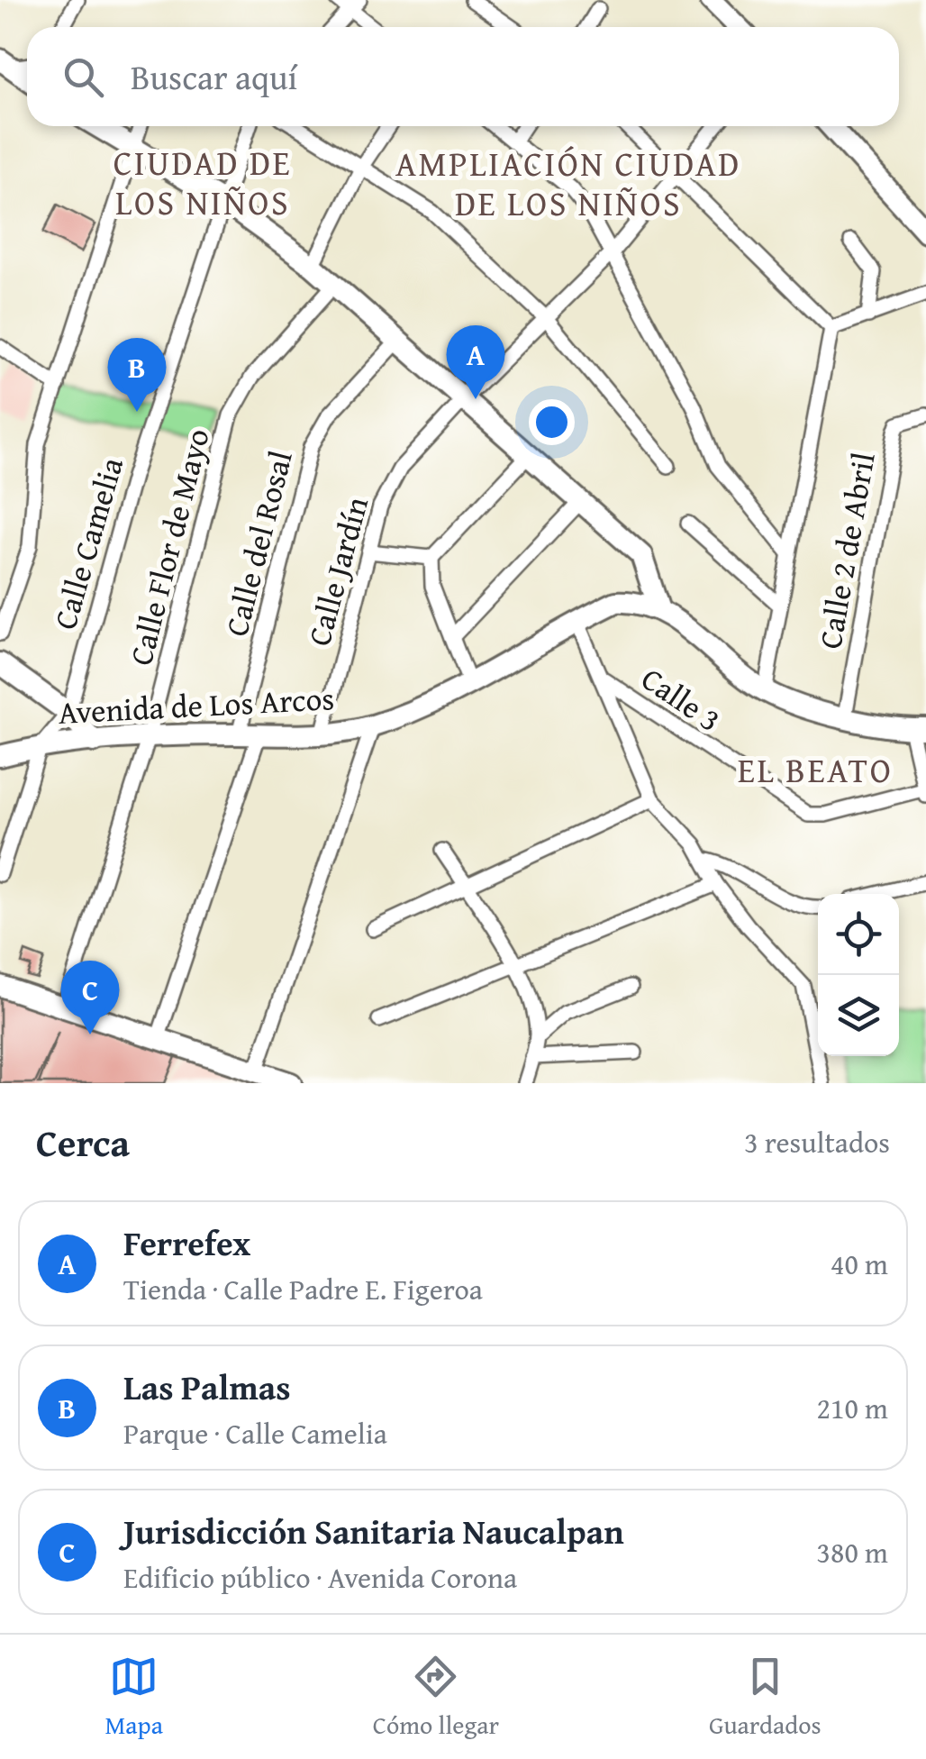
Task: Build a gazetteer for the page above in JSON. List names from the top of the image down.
{
  "streets": {
    "main road": ["Avenida de Los Arcos"],
    "street": [
      "Calle Camelia",
      "Calle del Rosal",
      "Calle Flor de Mayo",
      "Calle 2 de Abril",
      "Calle Jardín",
      "Calle 3"
    ]
  },
  "crossings": [
    ["Calle Camelia", "Avenida de Los Arcos"],
    ["Calle del Rosal", "Avenida de Los Arcos"],
    ["Calle Flor de Mayo", "Avenida de Los Arcos"],
    ["Calle Jardín", "Avenida de Los Arcos"]
  ],
  "districts": ["CIUDAD DE LOS NIÑOS", "AMPLIACIÓN CIUDAD DE LOS NIÑOS", "EL BEATO"],
  "page": {
    "search": "Buscar aquí",
    "pins": ["A", "B", "C"],
    "heading": ["Cerca", "3 resultados"],
    "list": [
      {
        "mark": "A",
        "name": "Ferrefex",
        "note": "Tienda · Calle Padre E. Figeroa",
        "value": "40 m"
      },
      {
        "mark": "B",
        "name": "Las Palmas",
        "note": "Parque · Calle Camelia",
        "value": "210 m"
      },
      {
        "mark": "C",
        "name": "Jurisdicción Sanitaria Naucalpan",
        "note": "Edificio público · Avenida Corona",
        "value": "380 m"
      }
    ],
    "nav": ["Mapa", "Cómo llegar", "Guardados"]
  }
}
